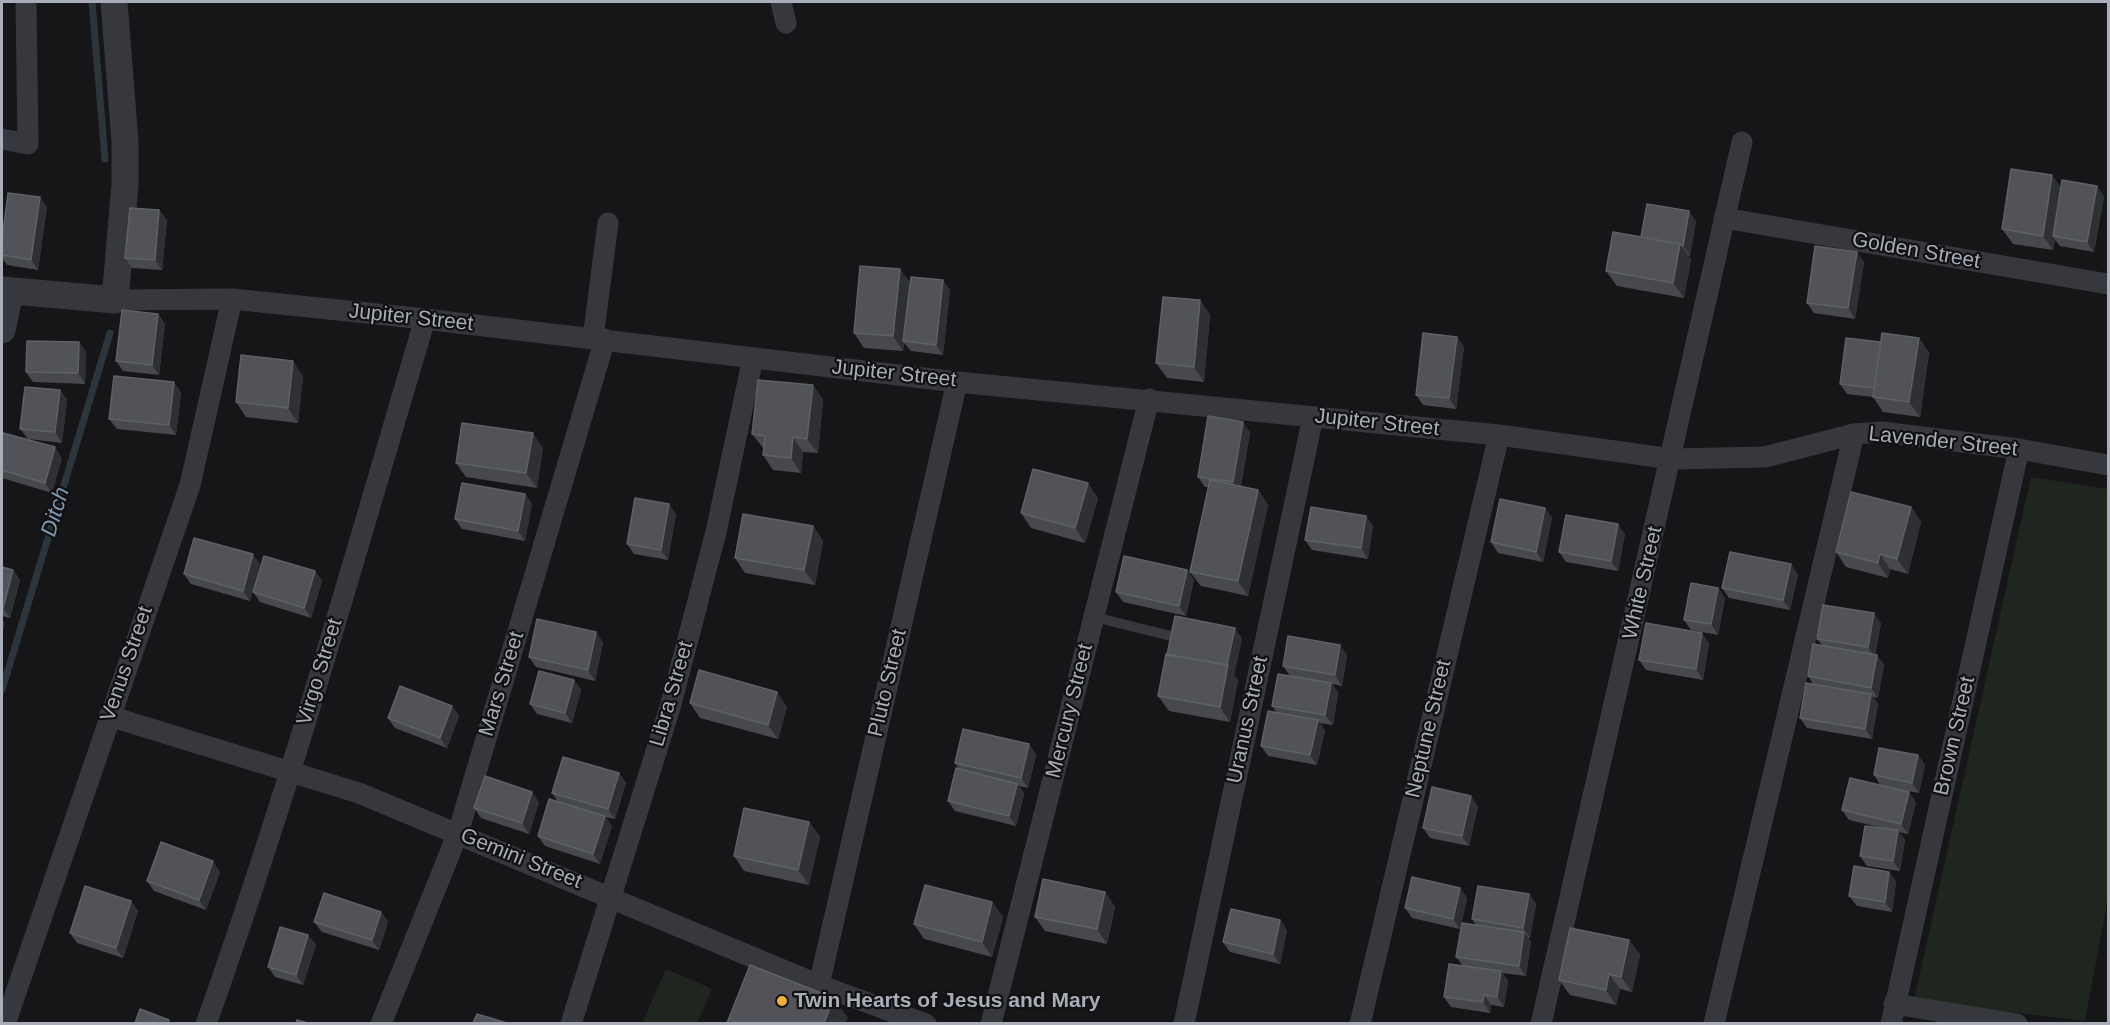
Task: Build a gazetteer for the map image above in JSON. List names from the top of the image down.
{
  "streets": {
    "street": [
      "Golden Street",
      "Jupiter Street",
      "Lavender Street",
      "White Street",
      "Venus Street",
      "Virgo Street",
      "Pluto Street",
      "Mars Street",
      "Libra Street",
      "Mercury Street",
      "Uranus Street",
      "Neptune Street",
      "Brown Street",
      "Gemini Street"
    ]
  },
  "crossings": [
    ["Golden Street", "White Street"],
    ["Jupiter Street", "Lavender Street"],
    ["Jupiter Street", "White Street"],
    ["Jupiter Street", "Venus Street"],
    ["Jupiter Street", "Virgo Street"],
    ["Jupiter Street", "Pluto Street"],
    ["Jupiter Street", "Mars Street"],
    ["Jupiter Street", "Libra Street"],
    ["Jupiter Street", "Mercury Street"],
    ["Jupiter Street", "Uranus Street"],
    ["Jupiter Street", "Neptune Street"],
    ["Lavender Street", "White Street"],
    ["Lavender Street", "Brown Street"],
    ["Venus Street", "Gemini Street"],
    ["Virgo Street", "Gemini Street"],
    ["Pluto Street", "Gemini Street"],
    ["Mars Street", "Gemini Street"],
    ["Libra Street", "Gemini Street"]
  ],
  "water": ["Ditch"],
  "places": ["Twin Hearts of Jesus and Mary"]
}
